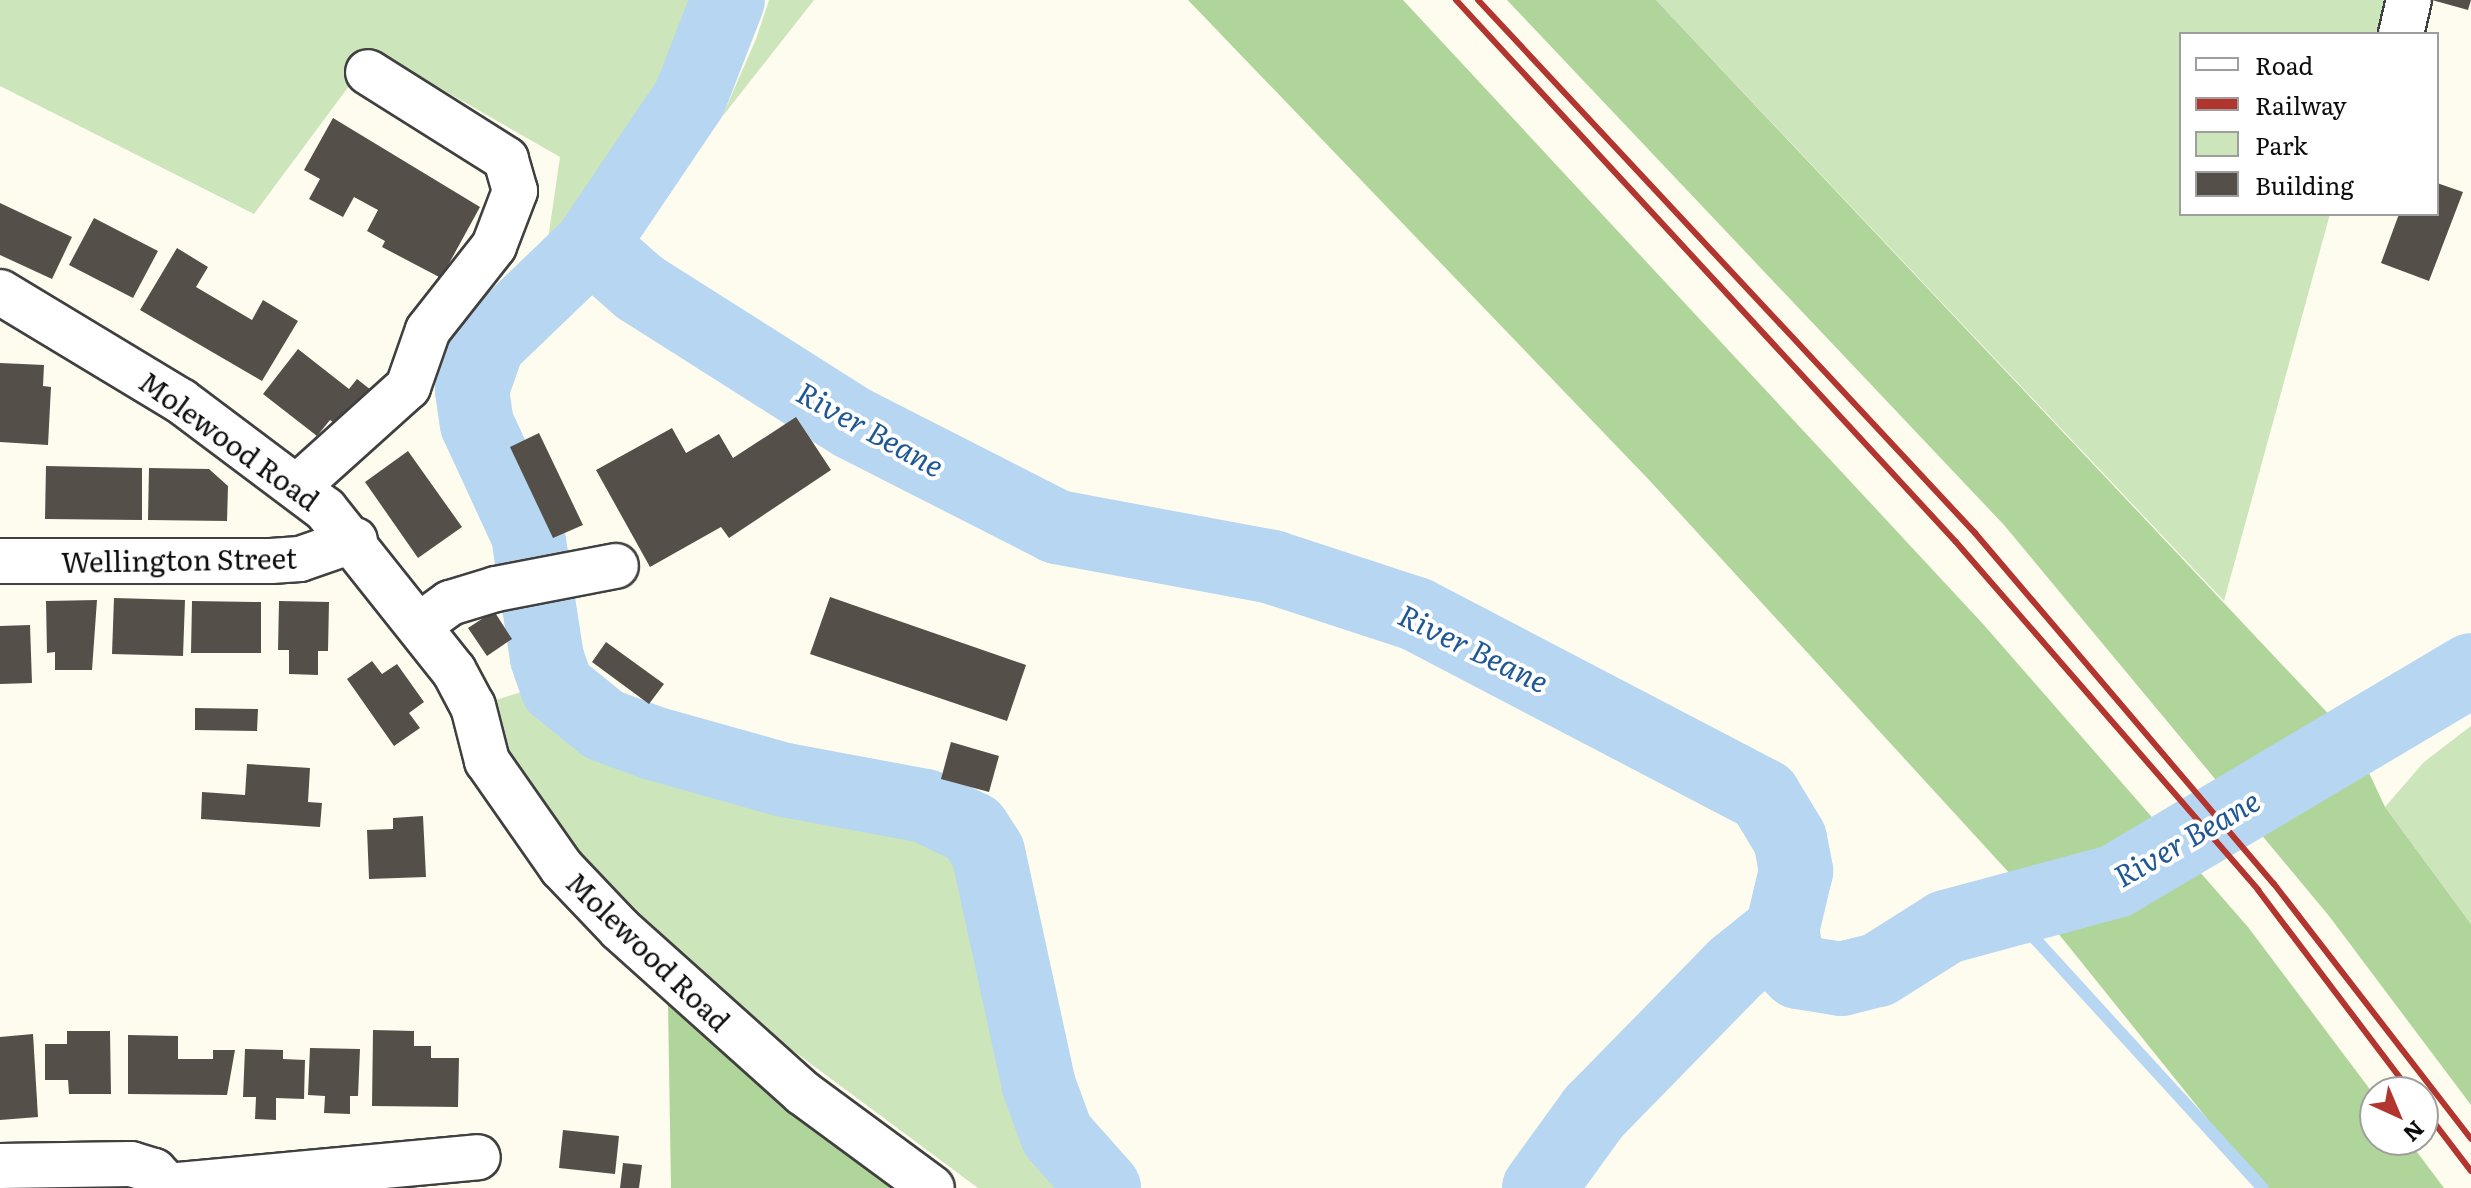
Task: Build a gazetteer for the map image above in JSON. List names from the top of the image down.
{
  "streets": {
    "street": ["Molewood Road", "Wellington Street"]
  },
  "crossings": [
    ["Molewood Road", "Wellington Street"]
  ],
  "water": ["River Beane"],
  "legend": [
    "Road",
    "Railway",
    "Park",
    "Building"
  ],
  "north": "bottom right"
}
